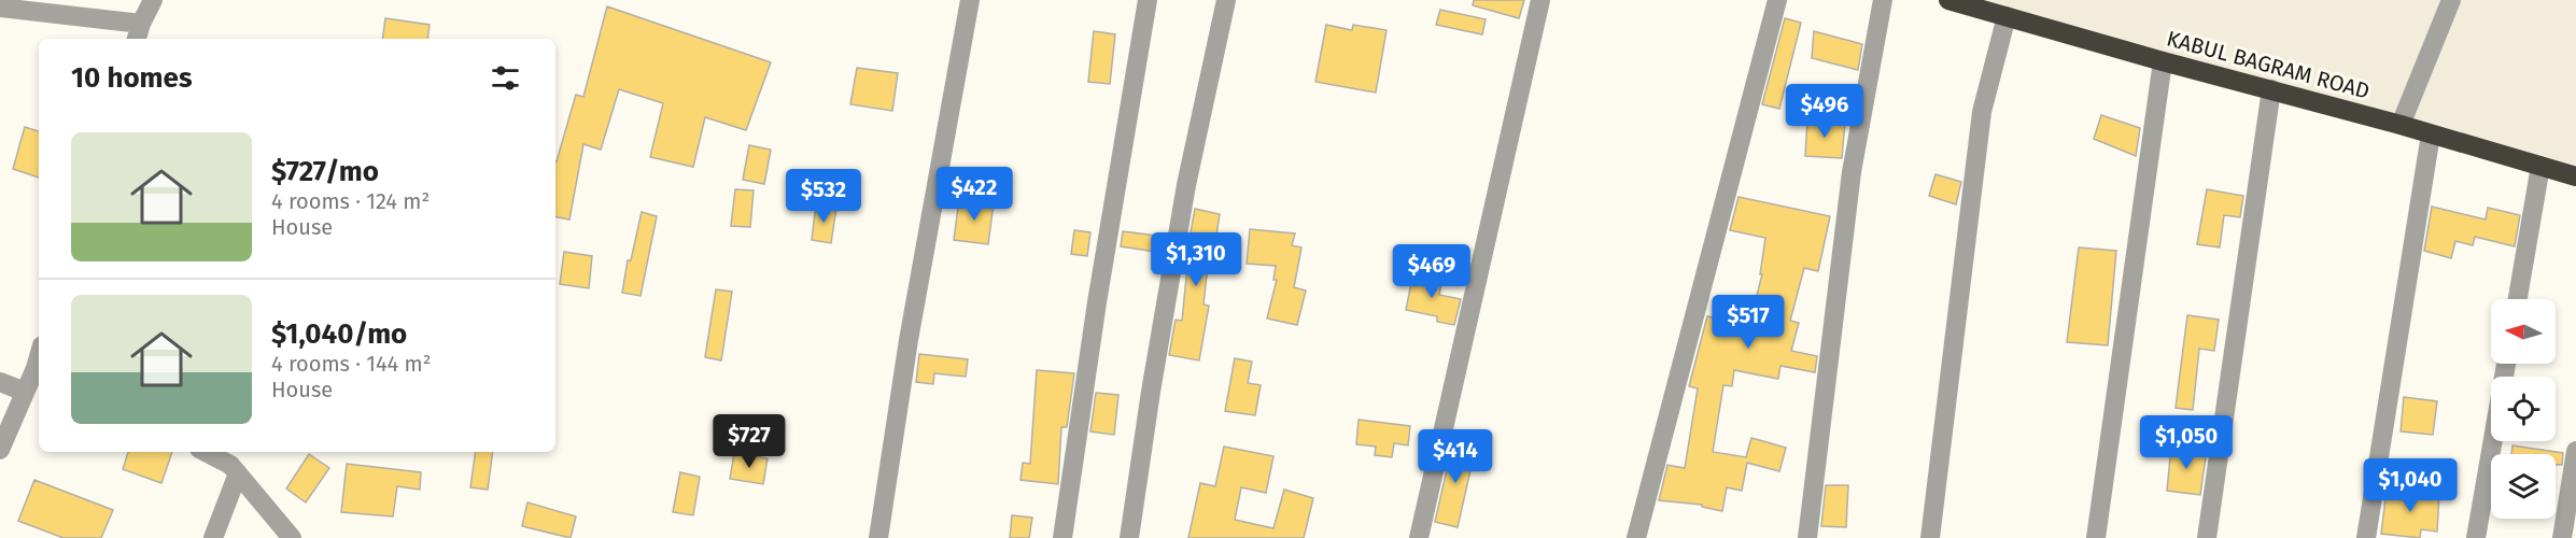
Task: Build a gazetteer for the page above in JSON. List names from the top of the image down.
{
  "streets": {
    "highway": ["KABUL BAGRAM ROAD"]
  },
  "north": "left",
  "page": {
    "heading": "10 homes",
    "price": [
      "$496",
      "$422",
      "$532",
      "$1,310",
      "$469",
      "$517",
      "$727",
      "$1,050",
      "$414",
      "$1,040"
    ],
    "list": [
      {
        "name": "$727/mo",
        "note": "4 rooms · 124 m² · House"
      },
      {
        "name": "$1,040/mo",
        "note": "4 rooms · 144 m² · House"
      }
    ]
  }
}
